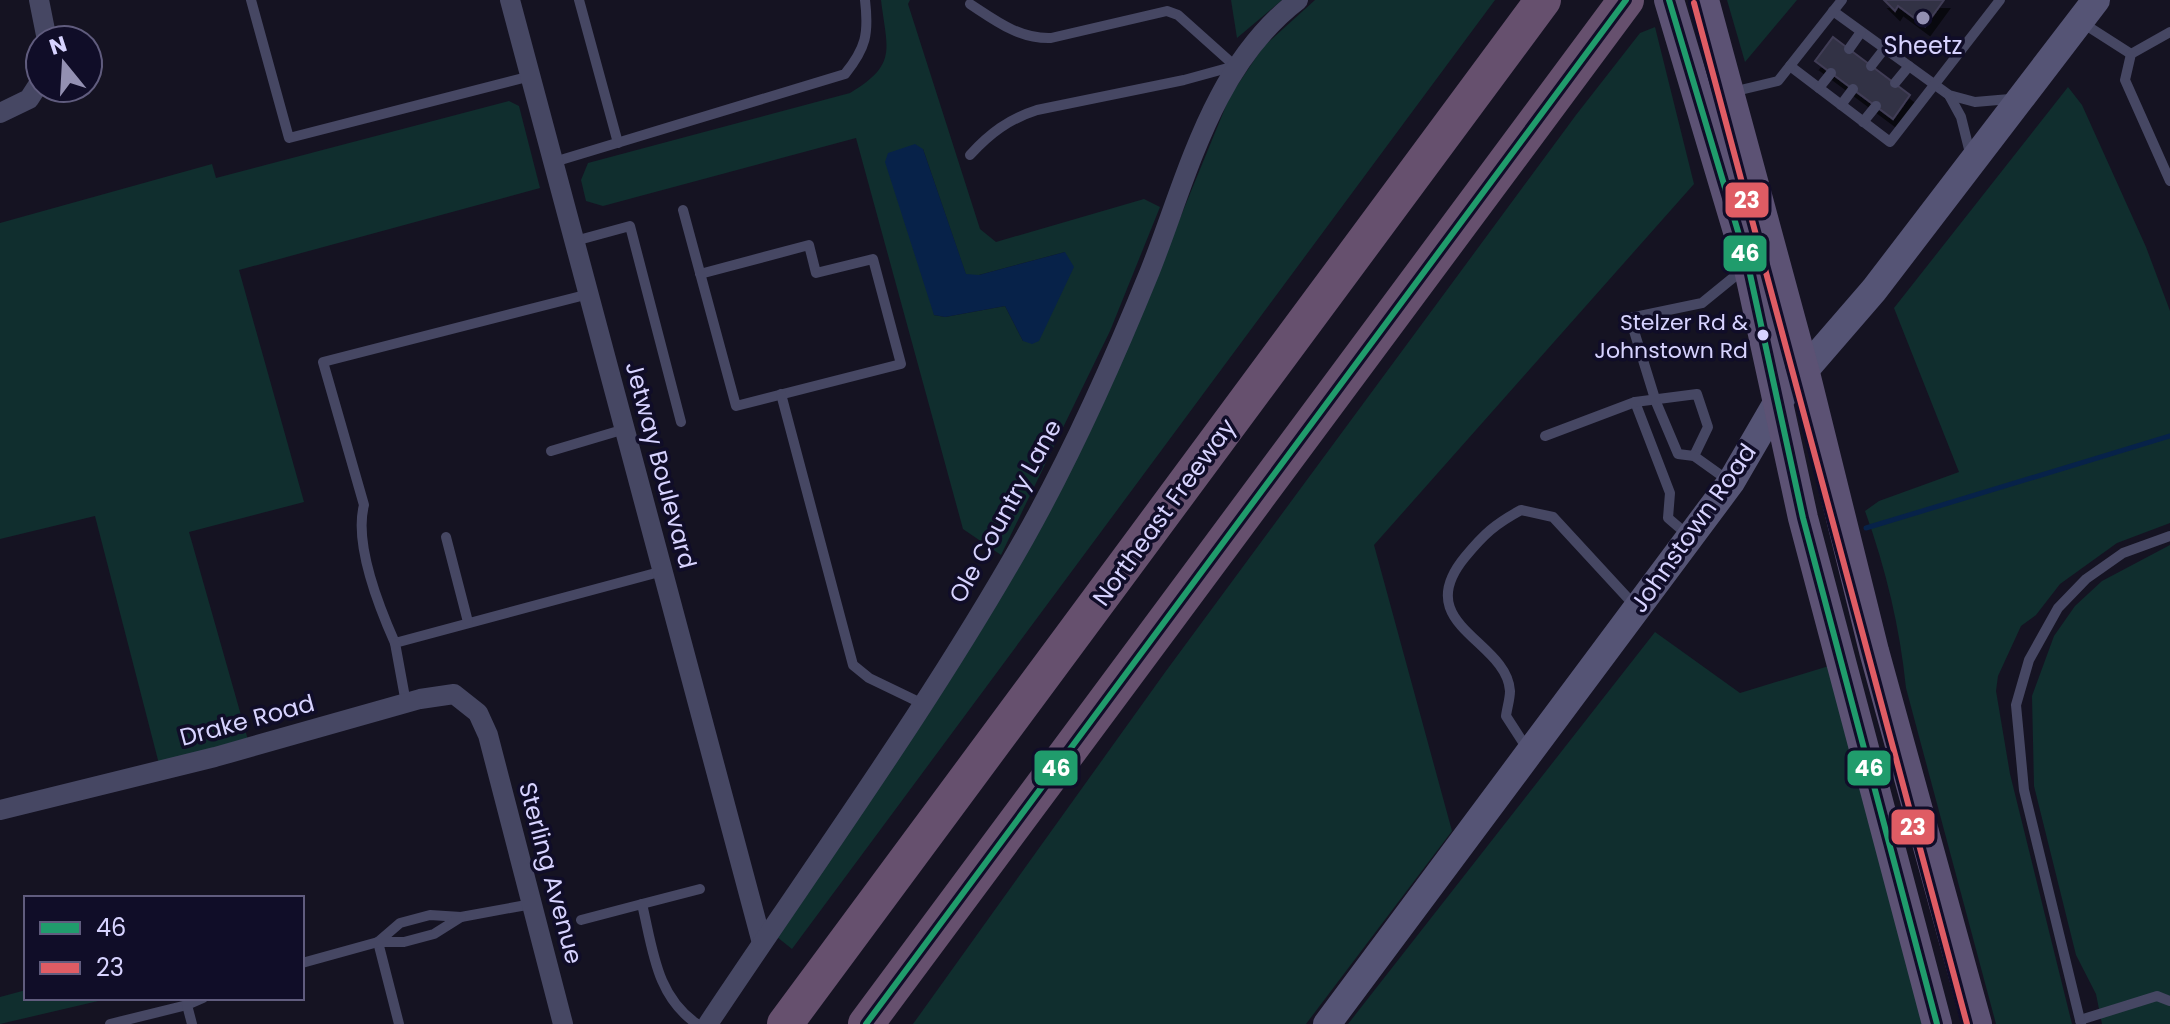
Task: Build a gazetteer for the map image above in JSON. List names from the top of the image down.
{
  "streets": {
    "highway": ["Northeast Freeway"],
    "main road": ["Johnstown Road"],
    "street": [
      "Jetway Boulevard",
      "Ole Country Lane",
      "Drake Road",
      "Sterling Avenue"
    ]
  },
  "crossings": [
    ["Jetway Boulevard", "Ole Country Lane"],
    ["Drake Road", "Sterling Avenue"]
  ],
  "places": ["Sheetz", "Stelzer Rd & Johnstown Rd"],
  "lines": ["transit line 46", "transit line 23"],
  "legend": ["46", "23"],
  "north": "top"
}
